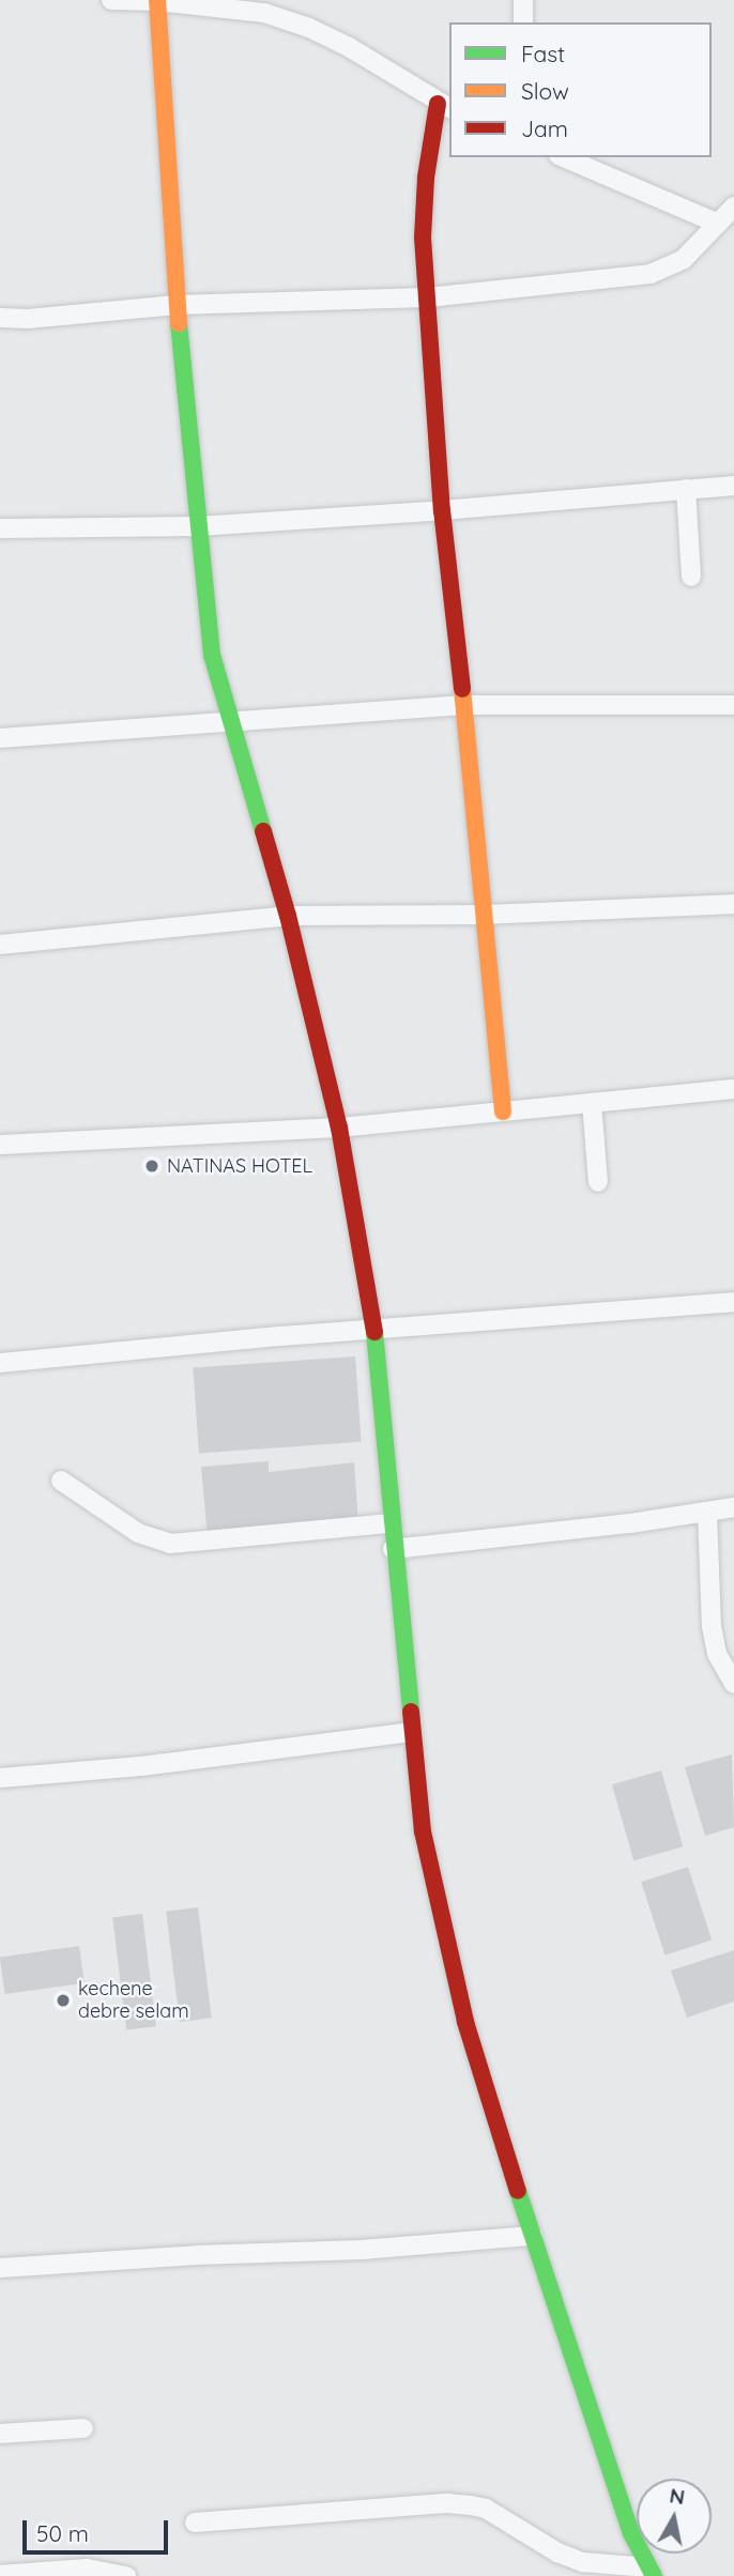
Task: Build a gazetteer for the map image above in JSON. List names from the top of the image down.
{
  "places": ["NATINAS HOTEL", "kechene debre selam"],
  "legend": ["Fast", "Slow", "Jam"],
  "scale_bar": "50 m",
  "north": "top"
}
